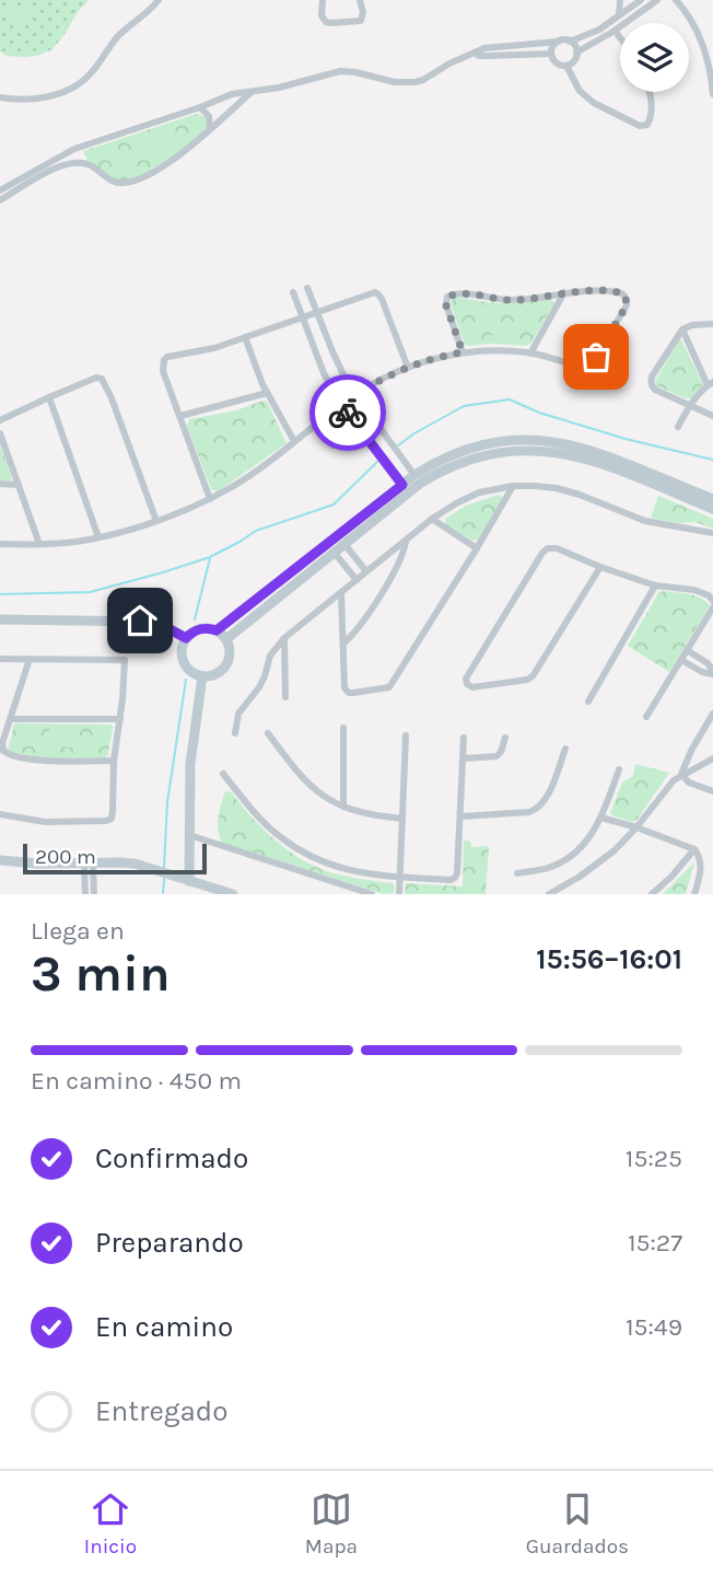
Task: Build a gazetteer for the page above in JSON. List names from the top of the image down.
{
  "scale_bar": "200 m",
  "page": {
    "scale": "200 m",
    "heading": ["3 min", "Llega en", "15:56–16:01"],
    "bar": "En camino · 450 m",
    "list": [
      ["Confirmado", "15:25"],
      ["Preparando", "15:27"],
      ["En camino", "15:49"],
      "Entregado"
    ],
    "tabs": ["Inicio", "Mapa", "Guardados"]
  }
}
